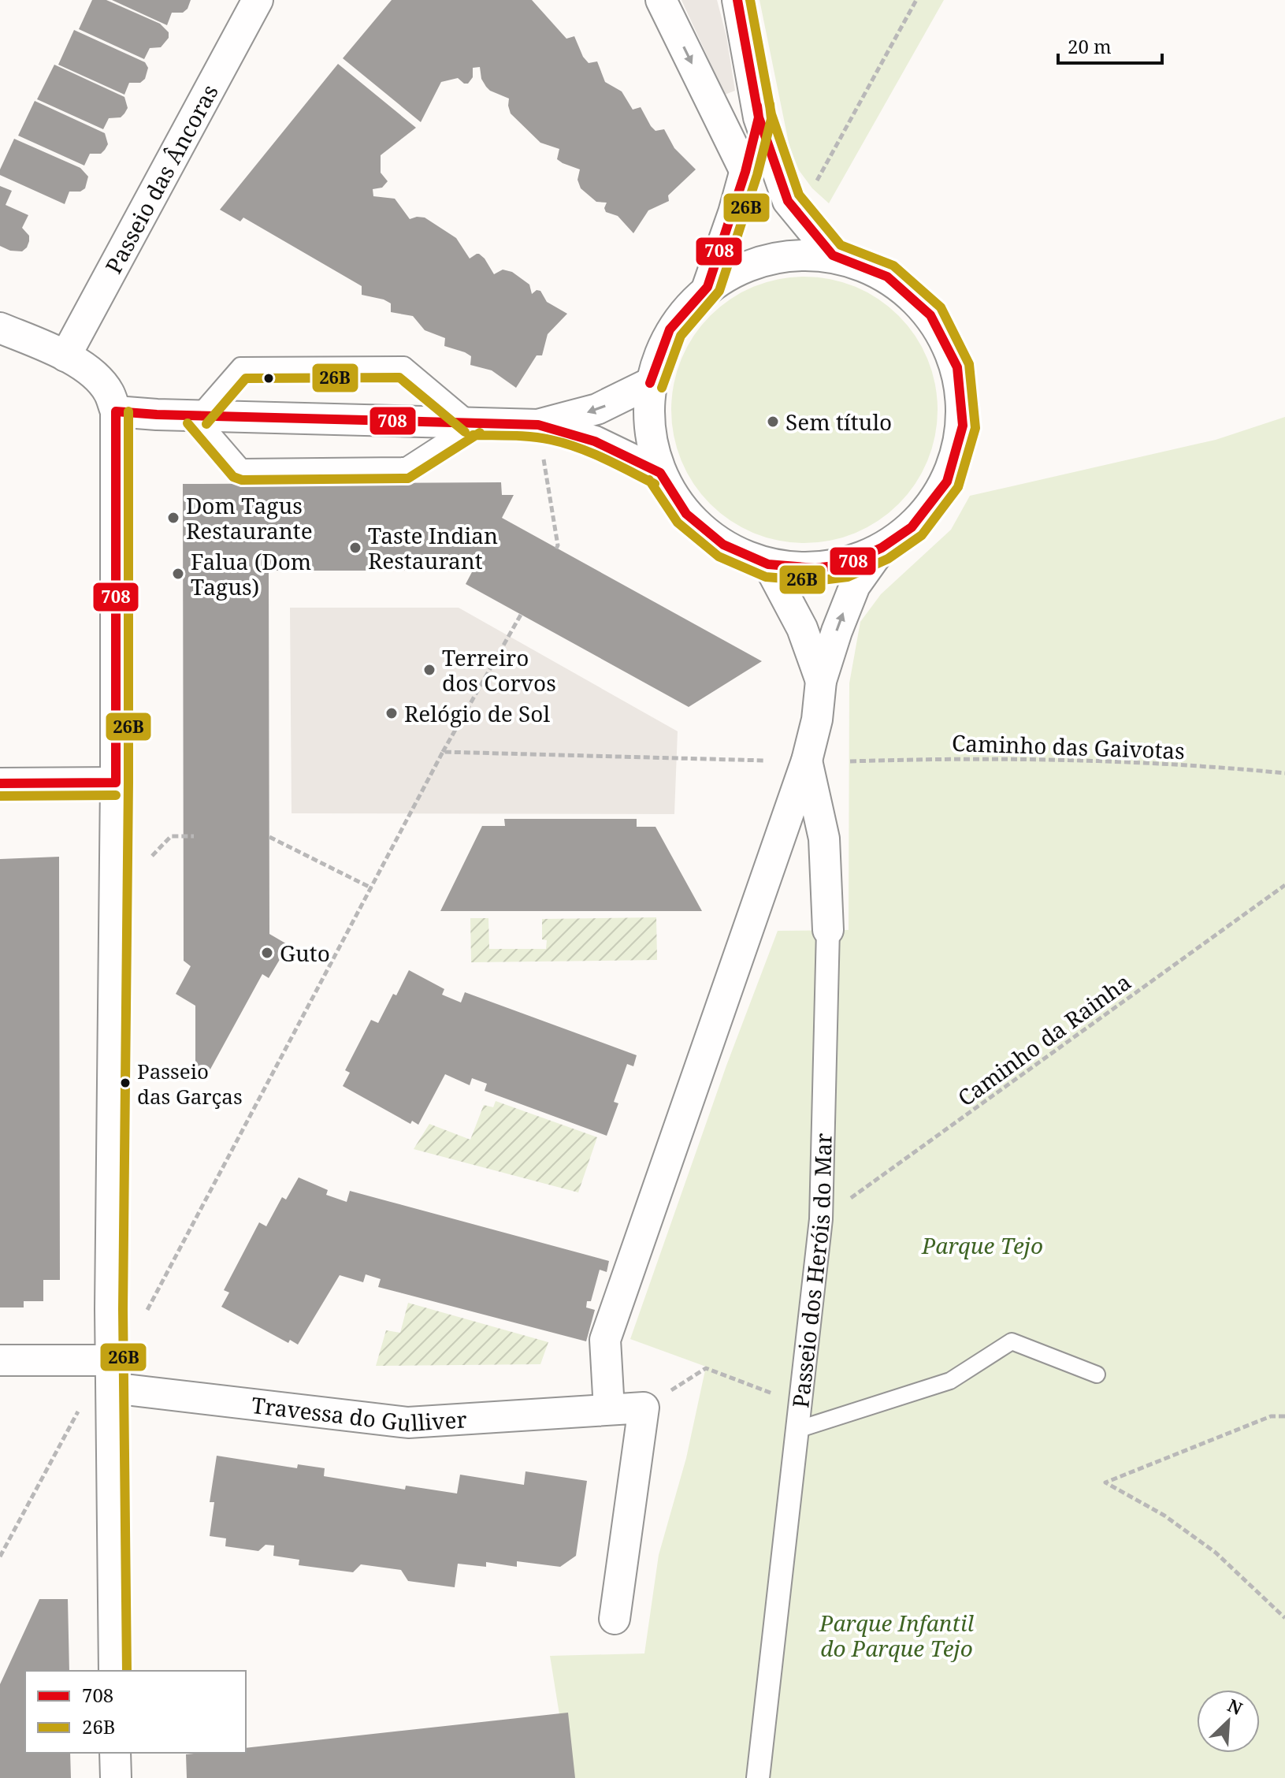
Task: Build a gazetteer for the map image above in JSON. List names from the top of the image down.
{
  "streets": {
    "street": ["Passeio das Âncoras", "Passeio dos Heróis do Mar", "Travessa do Gulliver"],
    "path": ["Caminho das Gaivotas", "Caminho da Rainha"]
  },
  "crossings": [
    ["Caminho da Rainha", "Passeio dos Heróis do Mar"],
    ["Passeio dos Heróis do Mar", "Travessa do Gulliver"]
  ],
  "parks": ["Parque Tejo", "Parque Infantil do Parque Tejo"],
  "places": [
    "Sem título",
    "Dom Tagus Restaurante",
    "Taste Indian Restaurant",
    "Falua (Dom Tagus)",
    "Terreiro dos Corvos",
    "Relógio de Sol",
    "Guto",
    "Passeio das Garças"
  ],
  "lines": ["transit line 708", "transit line 26B"],
  "legend": ["708", "26B"],
  "scale_bar": "20 m",
  "north": "top right"
}
